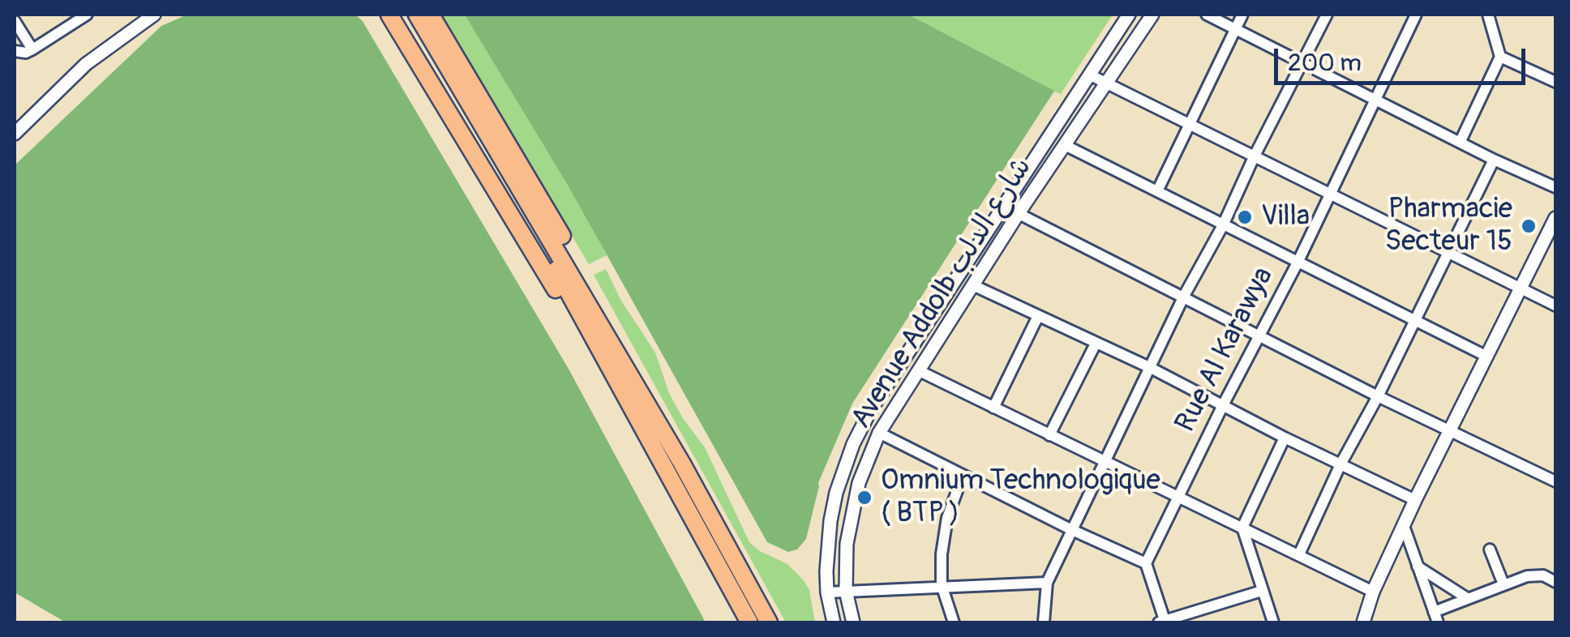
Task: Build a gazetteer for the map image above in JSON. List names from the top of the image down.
{
  "streets": {
    "street": ["Avenue Addolb شارع الدلب", "Rue Al Karawya"]
  },
  "places": ["Villa", "Pharmacie Secteur 15", "Omnium Technologique ( BTP )"],
  "scale_bar": "200 m"
}
